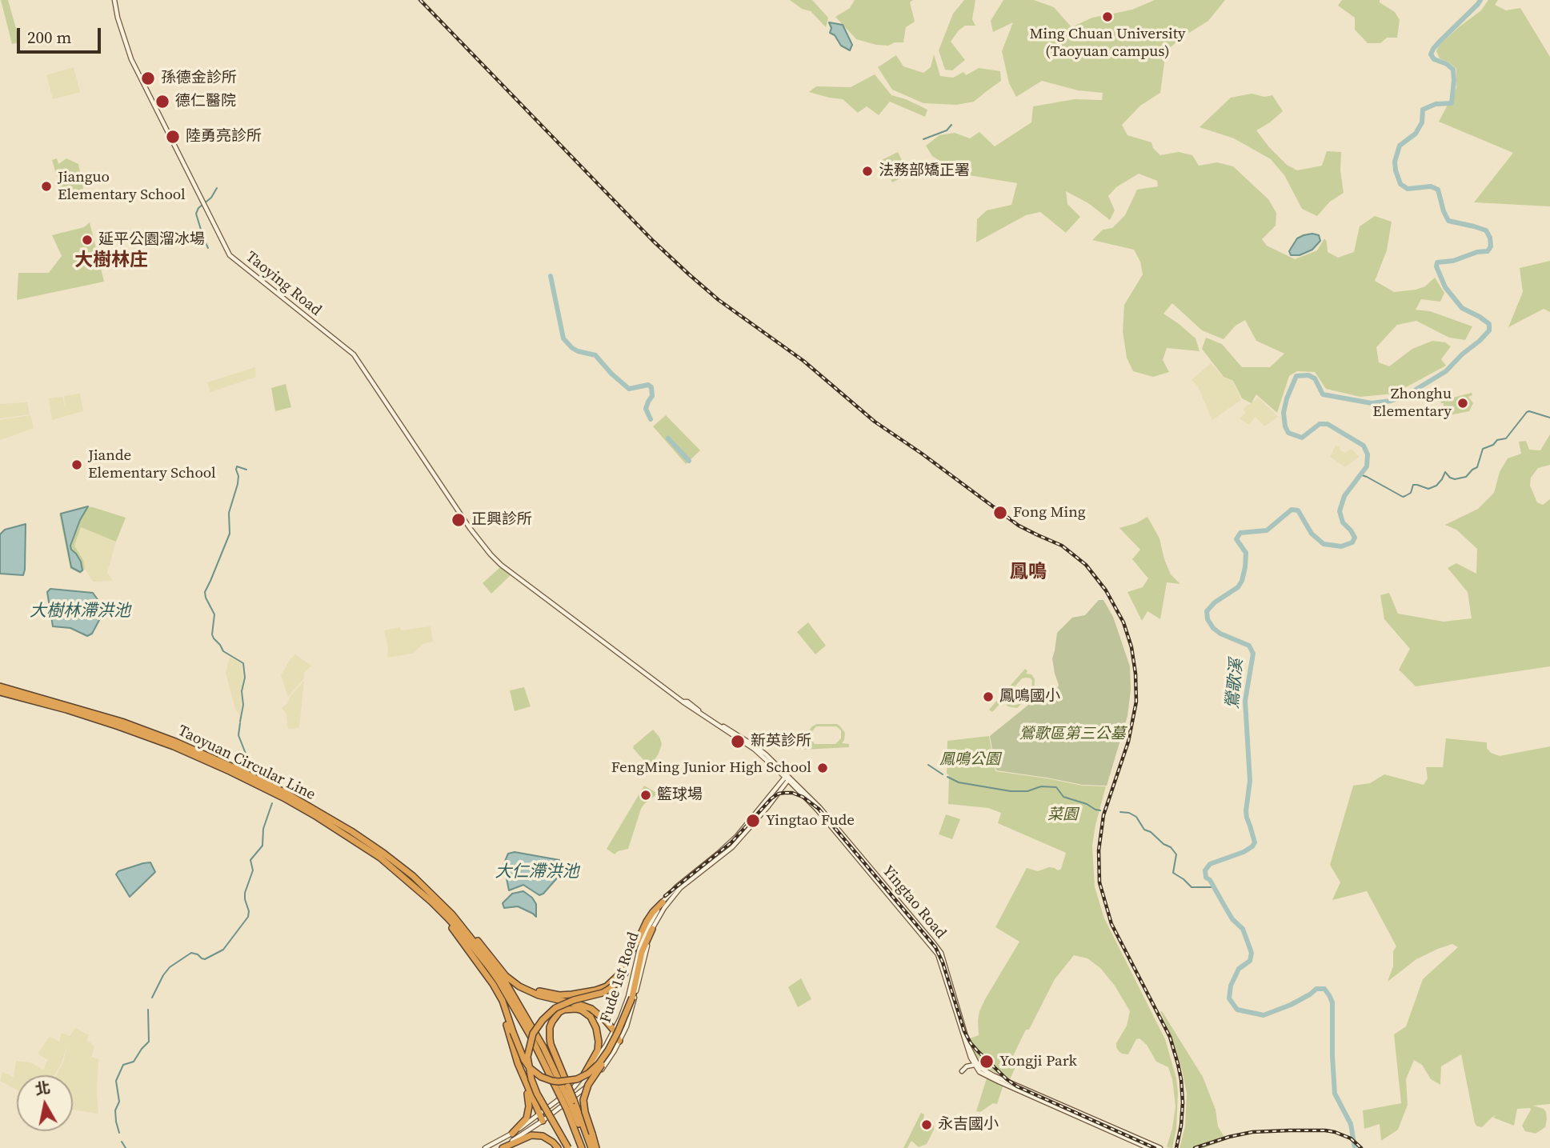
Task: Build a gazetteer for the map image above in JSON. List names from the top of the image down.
{
  "streets": {
    "highway": ["Taoyuan Circular Line"],
    "main road": ["Taoying Road", "Yingtao Road", "Fude 1st Road"]
  },
  "crossings": [
    ["Taoying Road", "Yingtao Road"],
    ["Yingtao Road", "Fude 1st Road"]
  ],
  "districts": ["大樹林庄", "鳳鳴"],
  "water": ["大樹林滯洪池", "鶯歌溪", "大仁滯洪池"],
  "parks": ["鶯歌區第三公墓", "鳳鳴公園", "菜園"],
  "places": [
    "Ming Chuan University (Taoyuan campus)",
    "孫德金診所",
    "德仁醫院",
    "陸勇亮診所",
    "法務部矯正署",
    "Jianguo Elementary School",
    "延平公園溜冰場",
    "Zhonghu Elementary",
    "Jiande Elementary School",
    "Fong Ming",
    "正興診所",
    "鳳鳴國小",
    "新英診所",
    "FengMing Junior High School",
    "籃球場",
    "Yingtao Fude",
    "Yongji Park",
    "永吉國小"
  ],
  "scale_bar": "200 m",
  "north": "top"
}
